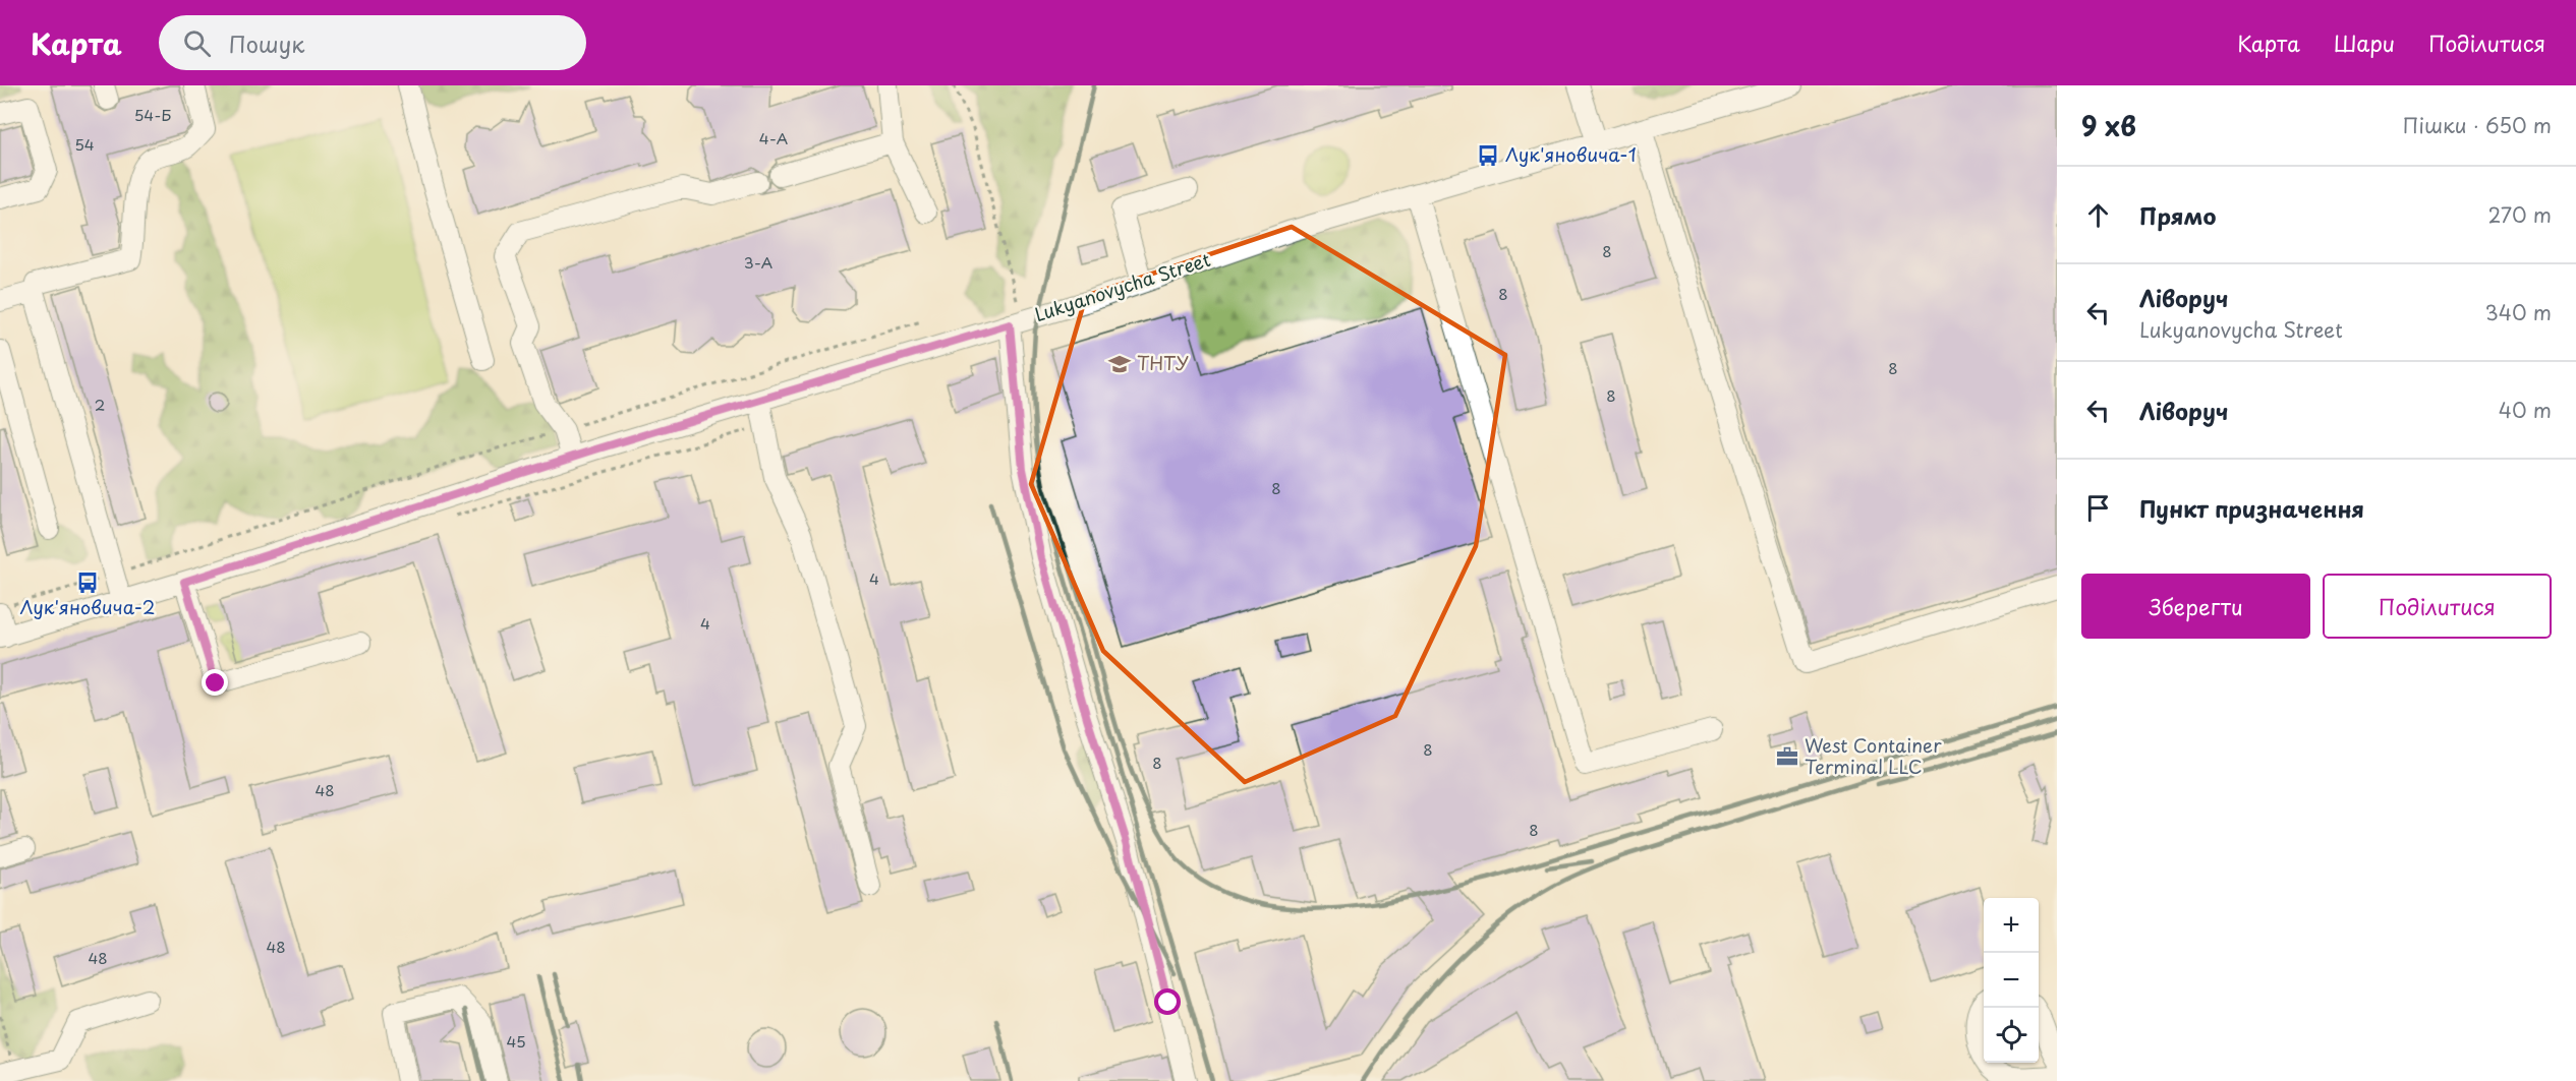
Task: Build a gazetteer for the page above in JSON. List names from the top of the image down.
{
  "streets": {
    "street": ["Lukyanovycha Street"]
  },
  "places": {
    "bus stop": ["Лук'яновича-1", "Лук'яновича-2"],
    "school or university": ["ТНТУ"],
    "office": ["West Container Terminal LLC"]
  },
  "house_numbers": [
    "54-Б",
    "4-А",
    "54",
    "8",
    "3-А",
    "8",
    "8",
    "8",
    "2",
    "8",
    "4",
    "4",
    "8",
    "8",
    "48",
    "8",
    "48",
    "48",
    "45"
  ],
  "page": {
    "header": "Карта",
    "search": "Пошук",
    "nav": ["Карта", "Шари", "Поділитися"],
    "heading": ["9 хв", "Пішки · 650 m"],
    "list": [
      ["Прямо", "270 m"],
      ["Ліворуч", "Lukyanovycha Street", "340 m"],
      ["Ліворуч", "40 m"],
      "Пункт призначення"
    ],
    "buttons": ["Зберегти", "Поділитися"],
    "map_buttons": ["+", "−"]
  }
}
